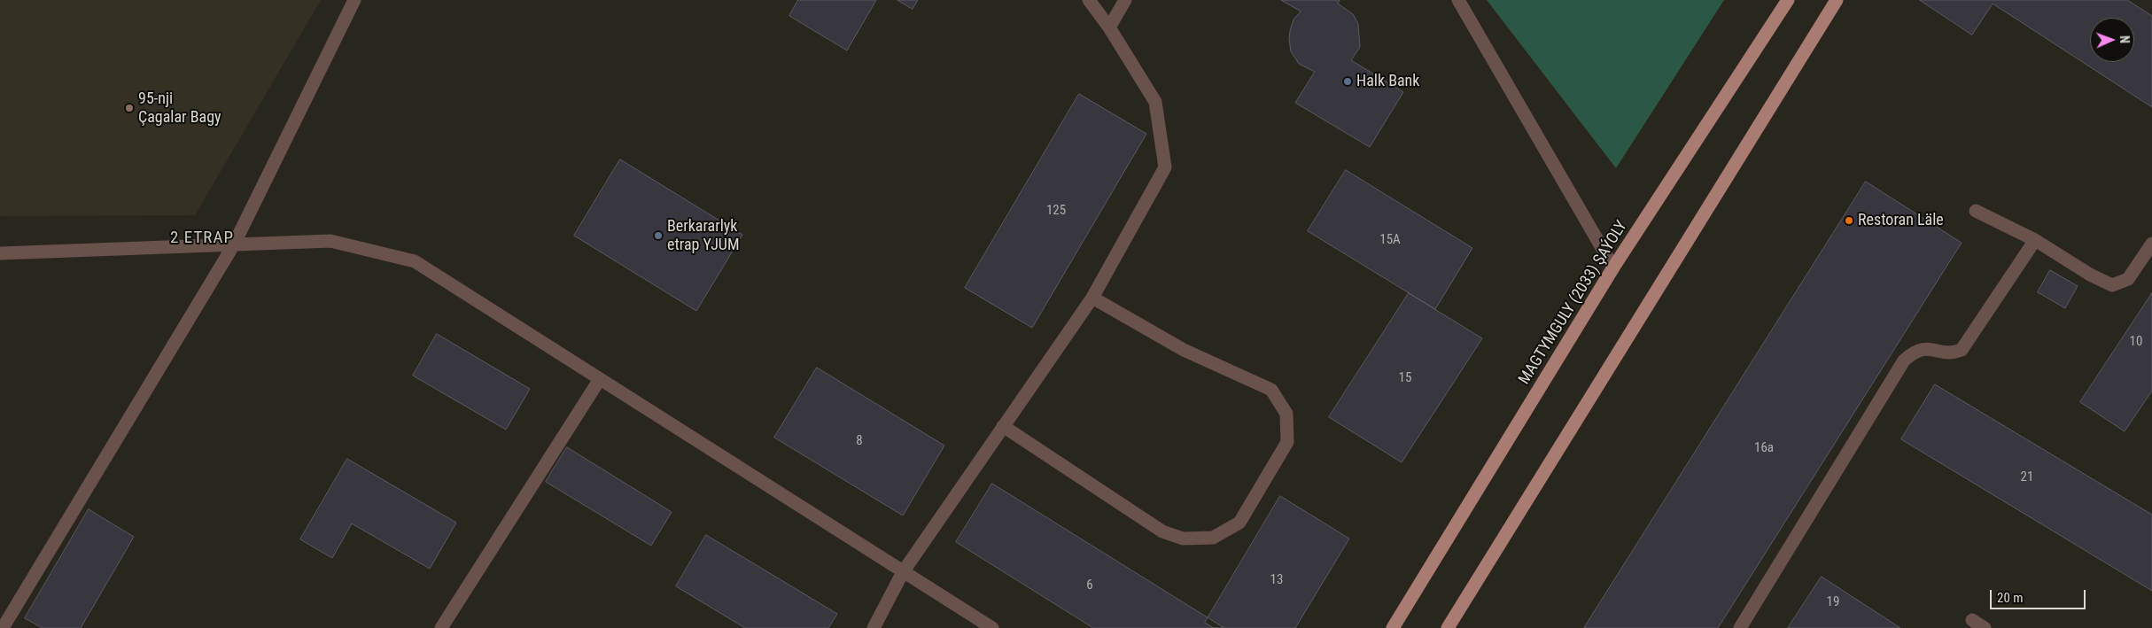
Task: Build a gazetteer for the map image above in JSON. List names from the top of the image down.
{
  "streets": {
    "main road": ["MAGTYMGULY (2033) ŞAÝOLY"]
  },
  "districts": ["2 ETRAP"],
  "places": [
    "Halk Bank",
    "95-nji Çagalar Bagy",
    "Restoran Läle",
    "Berkararlyk etrap YJUM"
  ],
  "house_numbers": [
    "125",
    "15А",
    "10",
    "15",
    "8",
    "16а",
    "21",
    "13",
    "6",
    "19"
  ],
  "scale_bar": "20 m",
  "north": "right"
}
